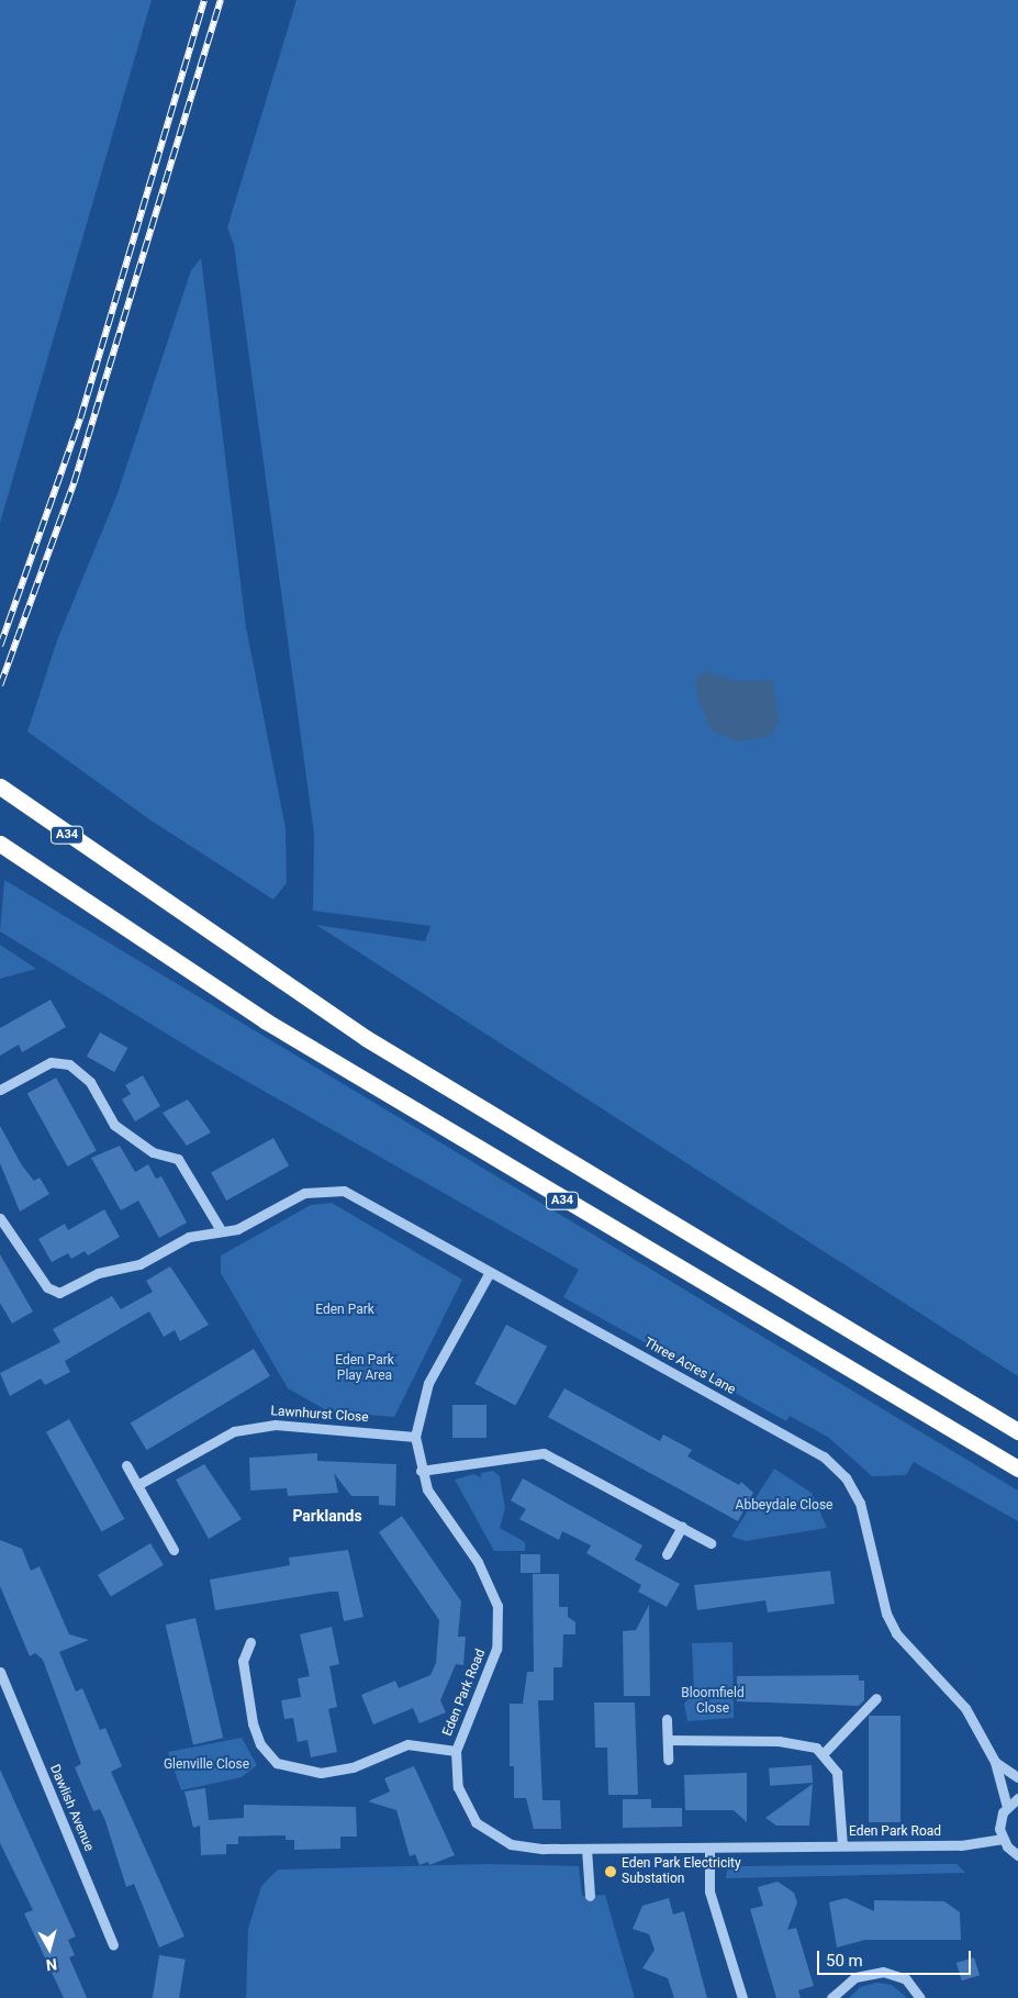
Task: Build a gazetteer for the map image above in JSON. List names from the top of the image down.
{
  "streets": {
    "highway": ["A34"],
    "street": [
      "Three Acres Lane",
      "Lawnhurst Close",
      "Eden Park Road",
      "Dawlish Avenue"
    ]
  },
  "crossings": [
    ["Three Acres Lane", "Eden Park Road"],
    ["Lawnhurst Close", "Eden Park Road"]
  ],
  "districts": ["Parklands"],
  "parks": [
    "Eden Park",
    "Eden Park Play Area",
    "Abbeydale Close",
    "Bloomfield Close",
    "Glenville Close"
  ],
  "places": ["Eden Park Electricity Substation"],
  "scale_bar": "50 m",
  "north": "bottom"
}
